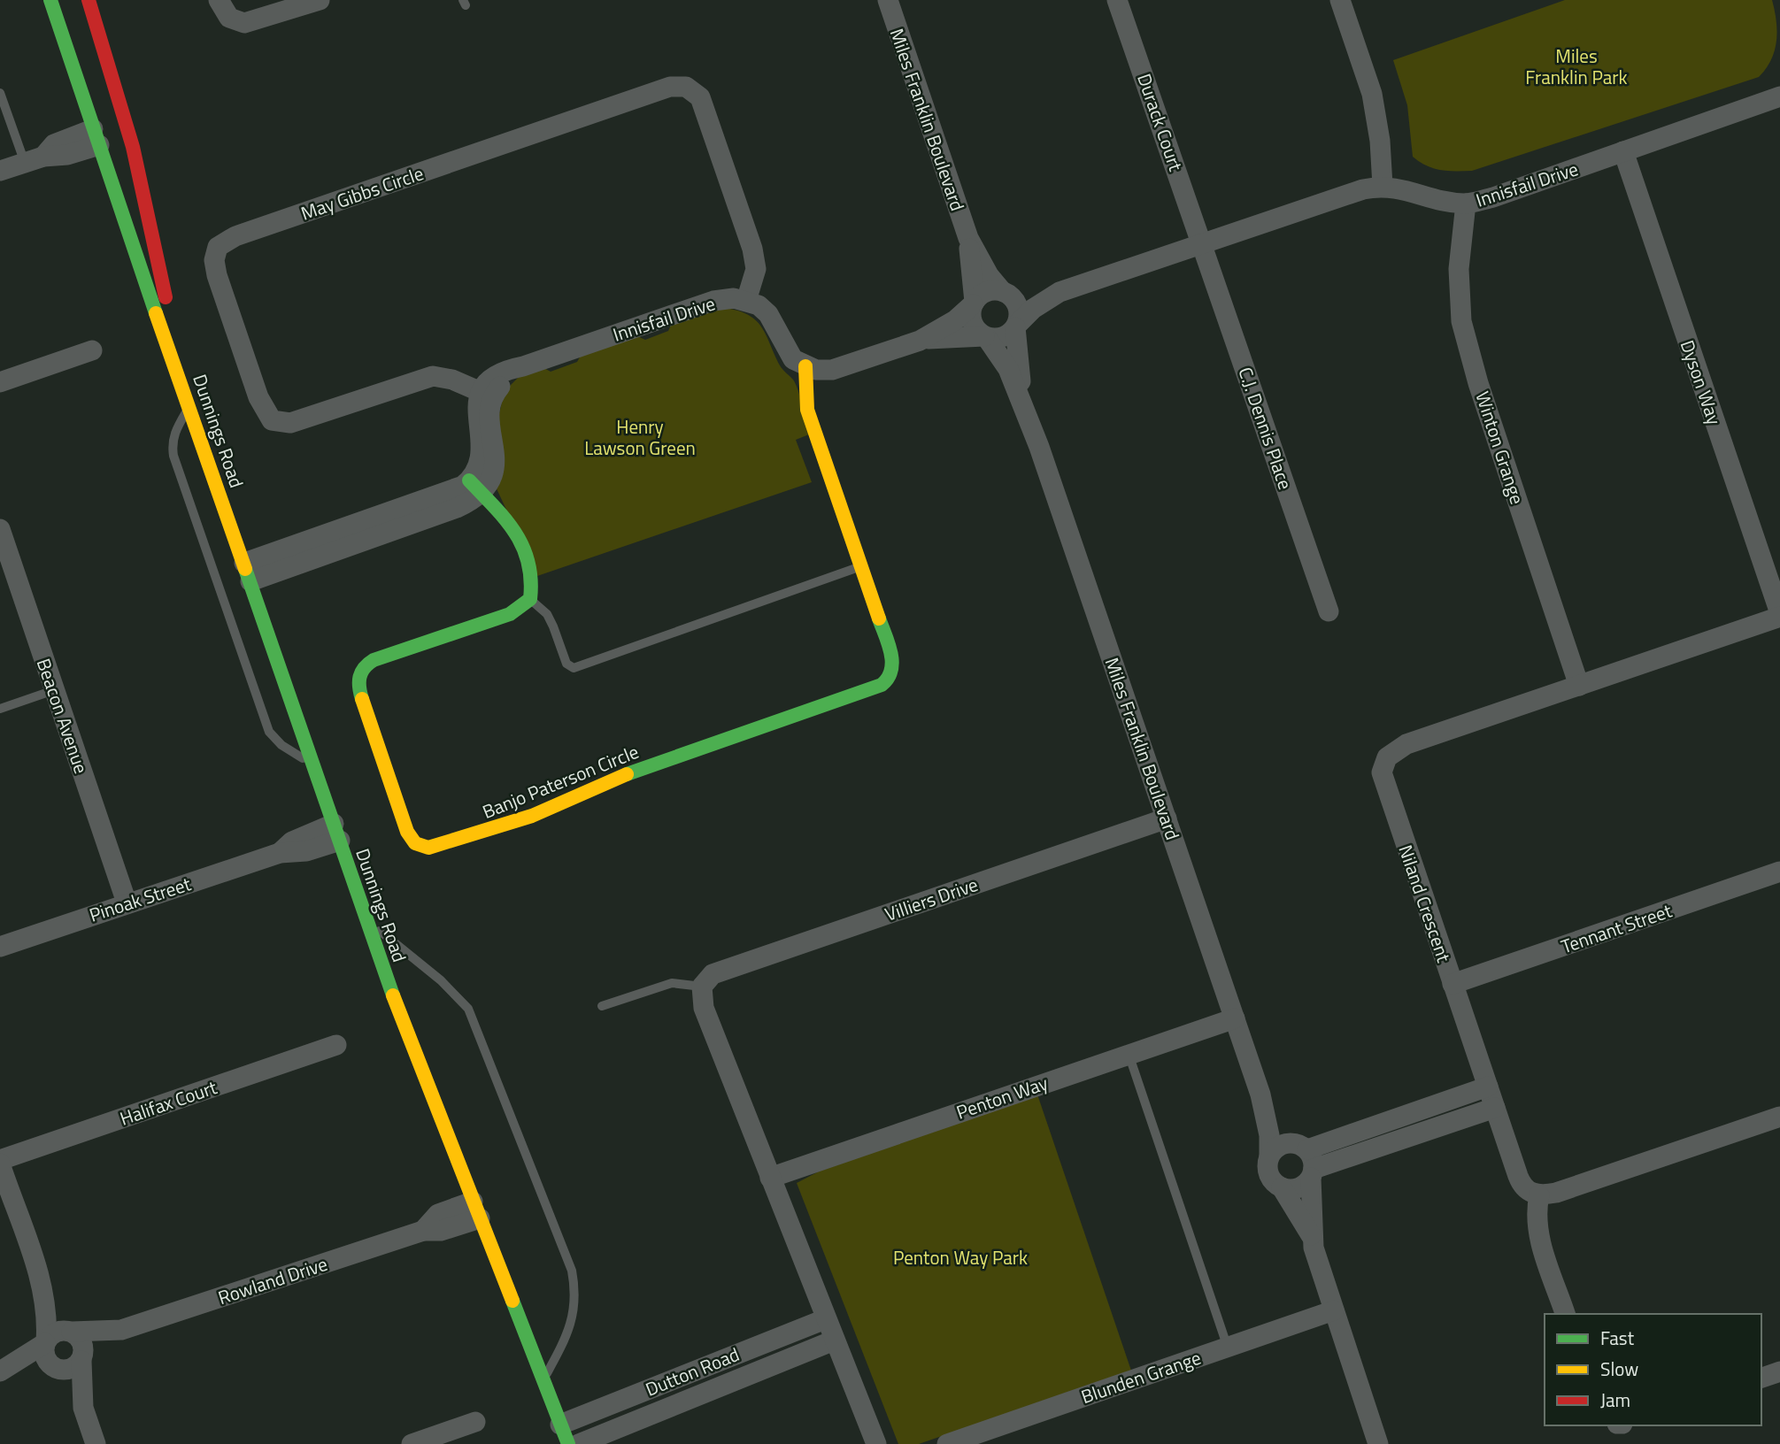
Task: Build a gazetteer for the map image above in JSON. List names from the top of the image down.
{
  "streets": {
    "street": [
      "Miles Franklin Boulevard",
      "Durack Court",
      "Innisfail Drive",
      "May Gibbs Circle",
      "Dyson Way",
      "C.J. Dennis Place",
      "Dunnings Road",
      "Winton Grange",
      "Beacon Avenue",
      "Banjo Paterson Circle",
      "Pinoak Street",
      "Villiers Drive",
      "Niland Crescent",
      "Tennant Street",
      "Penton Way",
      "Halifax Court",
      "Rowland Drive",
      "Dutton Road",
      "Blunden Grange"
    ]
  },
  "crossings": [
    ["Miles Franklin Boulevard", "Innisfail Drive"],
    ["Miles Franklin Boulevard", "Villiers Drive"],
    ["Miles Franklin Boulevard", "Penton Way"],
    ["Durack Court", "Innisfail Drive"],
    ["Durack Court", "C.J. Dennis Place"],
    ["Innisfail Drive", "May Gibbs Circle"],
    ["Innisfail Drive", "Dyson Way"],
    ["Innisfail Drive", "C.J. Dennis Place"],
    ["Innisfail Drive", "Winton Grange"],
    ["Dyson Way", "Niland Crescent"],
    ["Dunnings Road", "Pinoak Street"],
    ["Dunnings Road", "Rowland Drive"],
    ["Dunnings Road", "Dutton Road"],
    ["Winton Grange", "Niland Crescent"],
    ["Beacon Avenue", "Pinoak Street"],
    ["Niland Crescent", "Tennant Street"]
  ],
  "parks": ["Miles Franklin Park", "Henry Lawson Green", "Penton Way Park"],
  "legend": ["Fast", "Slow", "Jam"]
}
